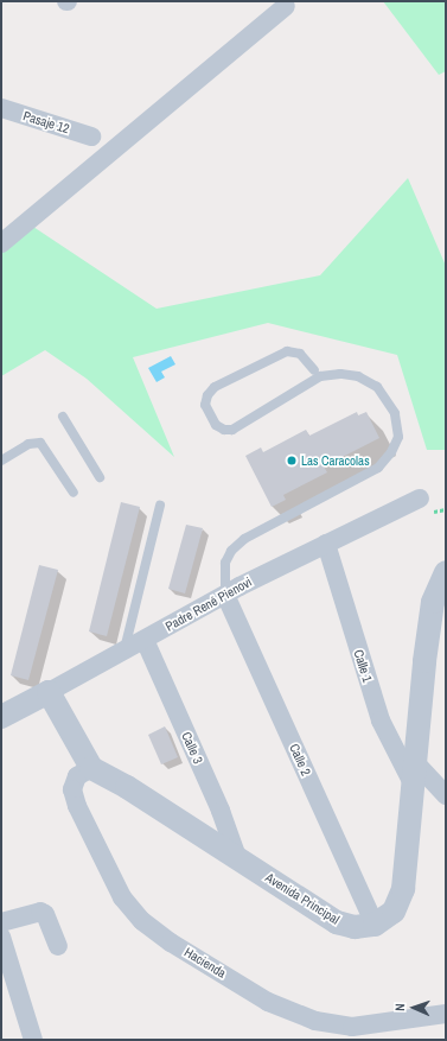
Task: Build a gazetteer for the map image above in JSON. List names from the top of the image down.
{
  "streets": {
    "street": [
      "Pasaje 12",
      "Padre René Pienovi",
      "Calle 1",
      "Calle 3",
      "Calle 2",
      "Avenida Principal",
      "Hacienda"
    ]
  },
  "crossings": [
    ["Padre René Pienovi", "Calle 1"],
    ["Padre René Pienovi", "Calle 3"],
    ["Padre René Pienovi", "Calle 2"],
    ["Calle 3", "Avenida Principal"],
    ["Calle 2", "Avenida Principal"],
    ["Avenida Principal", "Hacienda"]
  ],
  "places": ["Las Caracolas"],
  "north": "left"
}
